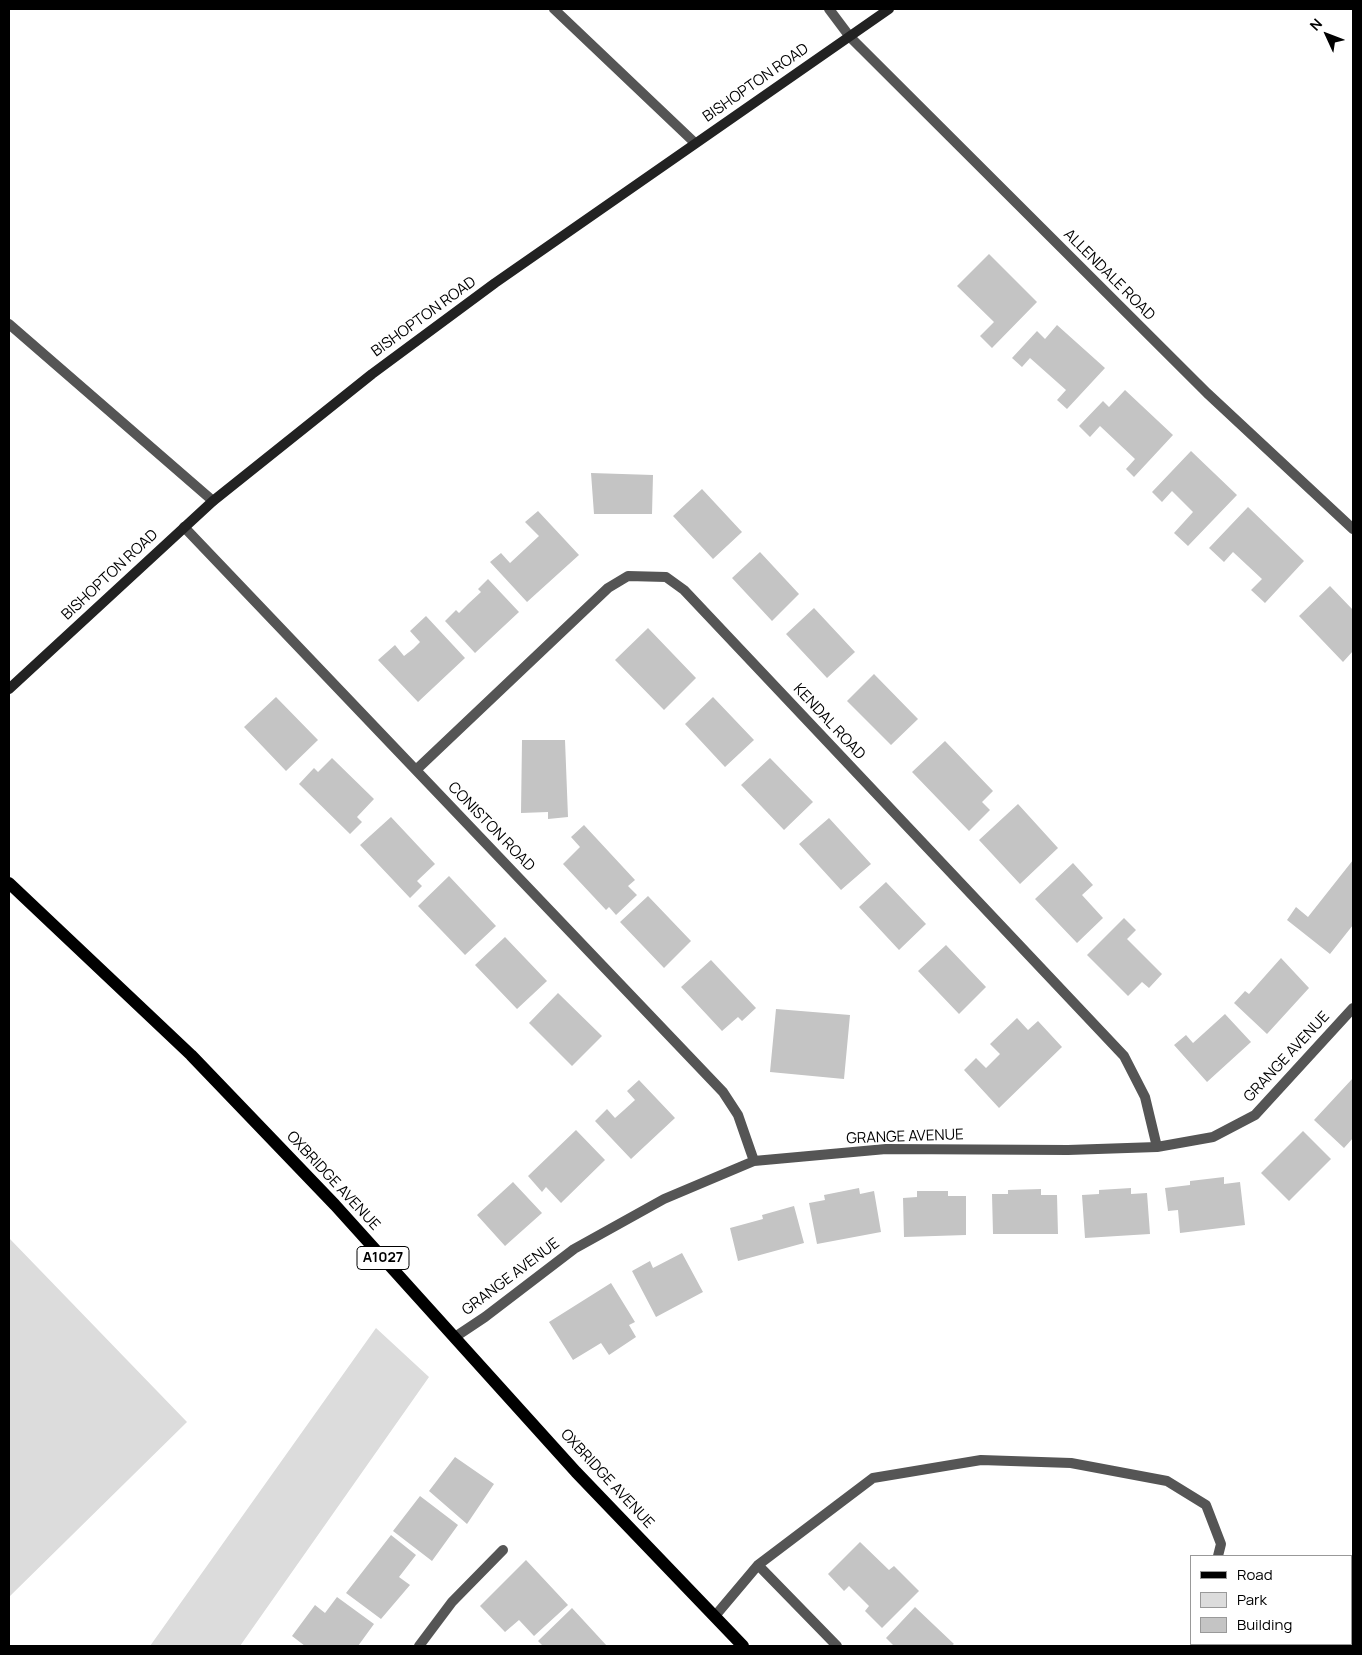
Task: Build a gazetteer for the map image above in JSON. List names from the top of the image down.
{
  "streets": {
    "main road": ["OXBRIDGE AVENUE", "A1027"],
    "street": [
      "BISHOPTON ROAD",
      "ALLENDALE ROAD",
      "KENDAL ROAD",
      "CONISTON ROAD",
      "GRANGE AVENUE"
    ]
  },
  "crossings": [
    ["BISHOPTON ROAD", "ALLENDALE ROAD"],
    ["BISHOPTON ROAD", "CONISTON ROAD"],
    ["KENDAL ROAD", "CONISTON ROAD"],
    ["KENDAL ROAD", "GRANGE AVENUE"],
    ["CONISTON ROAD", "GRANGE AVENUE"],
    ["GRANGE AVENUE", "OXBRIDGE AVENUE"]
  ],
  "legend": ["Road", "Park", "Building"],
  "north": "top left"
}
